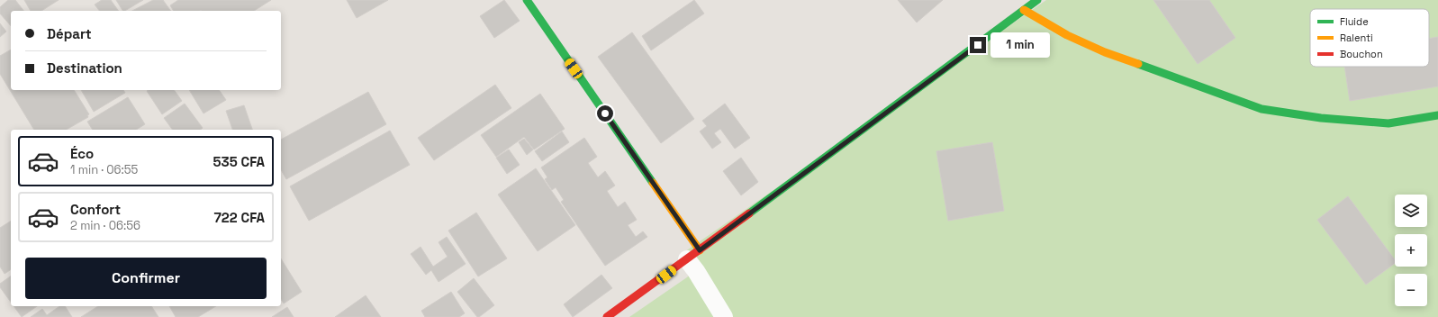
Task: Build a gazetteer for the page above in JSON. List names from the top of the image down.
{
  "legend": ["Fluide", "Ralenti", "Bouchon"],
  "page": {
    "banner": ["Départ", "Destination"],
    "bubble": "1 min",
    "list": [
      {
        "name": "Éco",
        "note": "1 min · 06:55",
        "value": "535 CFA"
      },
      {
        "name": "Confort",
        "note": "2 min · 06:56",
        "value": "722 CFA"
      }
    ],
    "map_buttons": ["+", "−"],
    "buttons": "Confirmer"
  }
}
